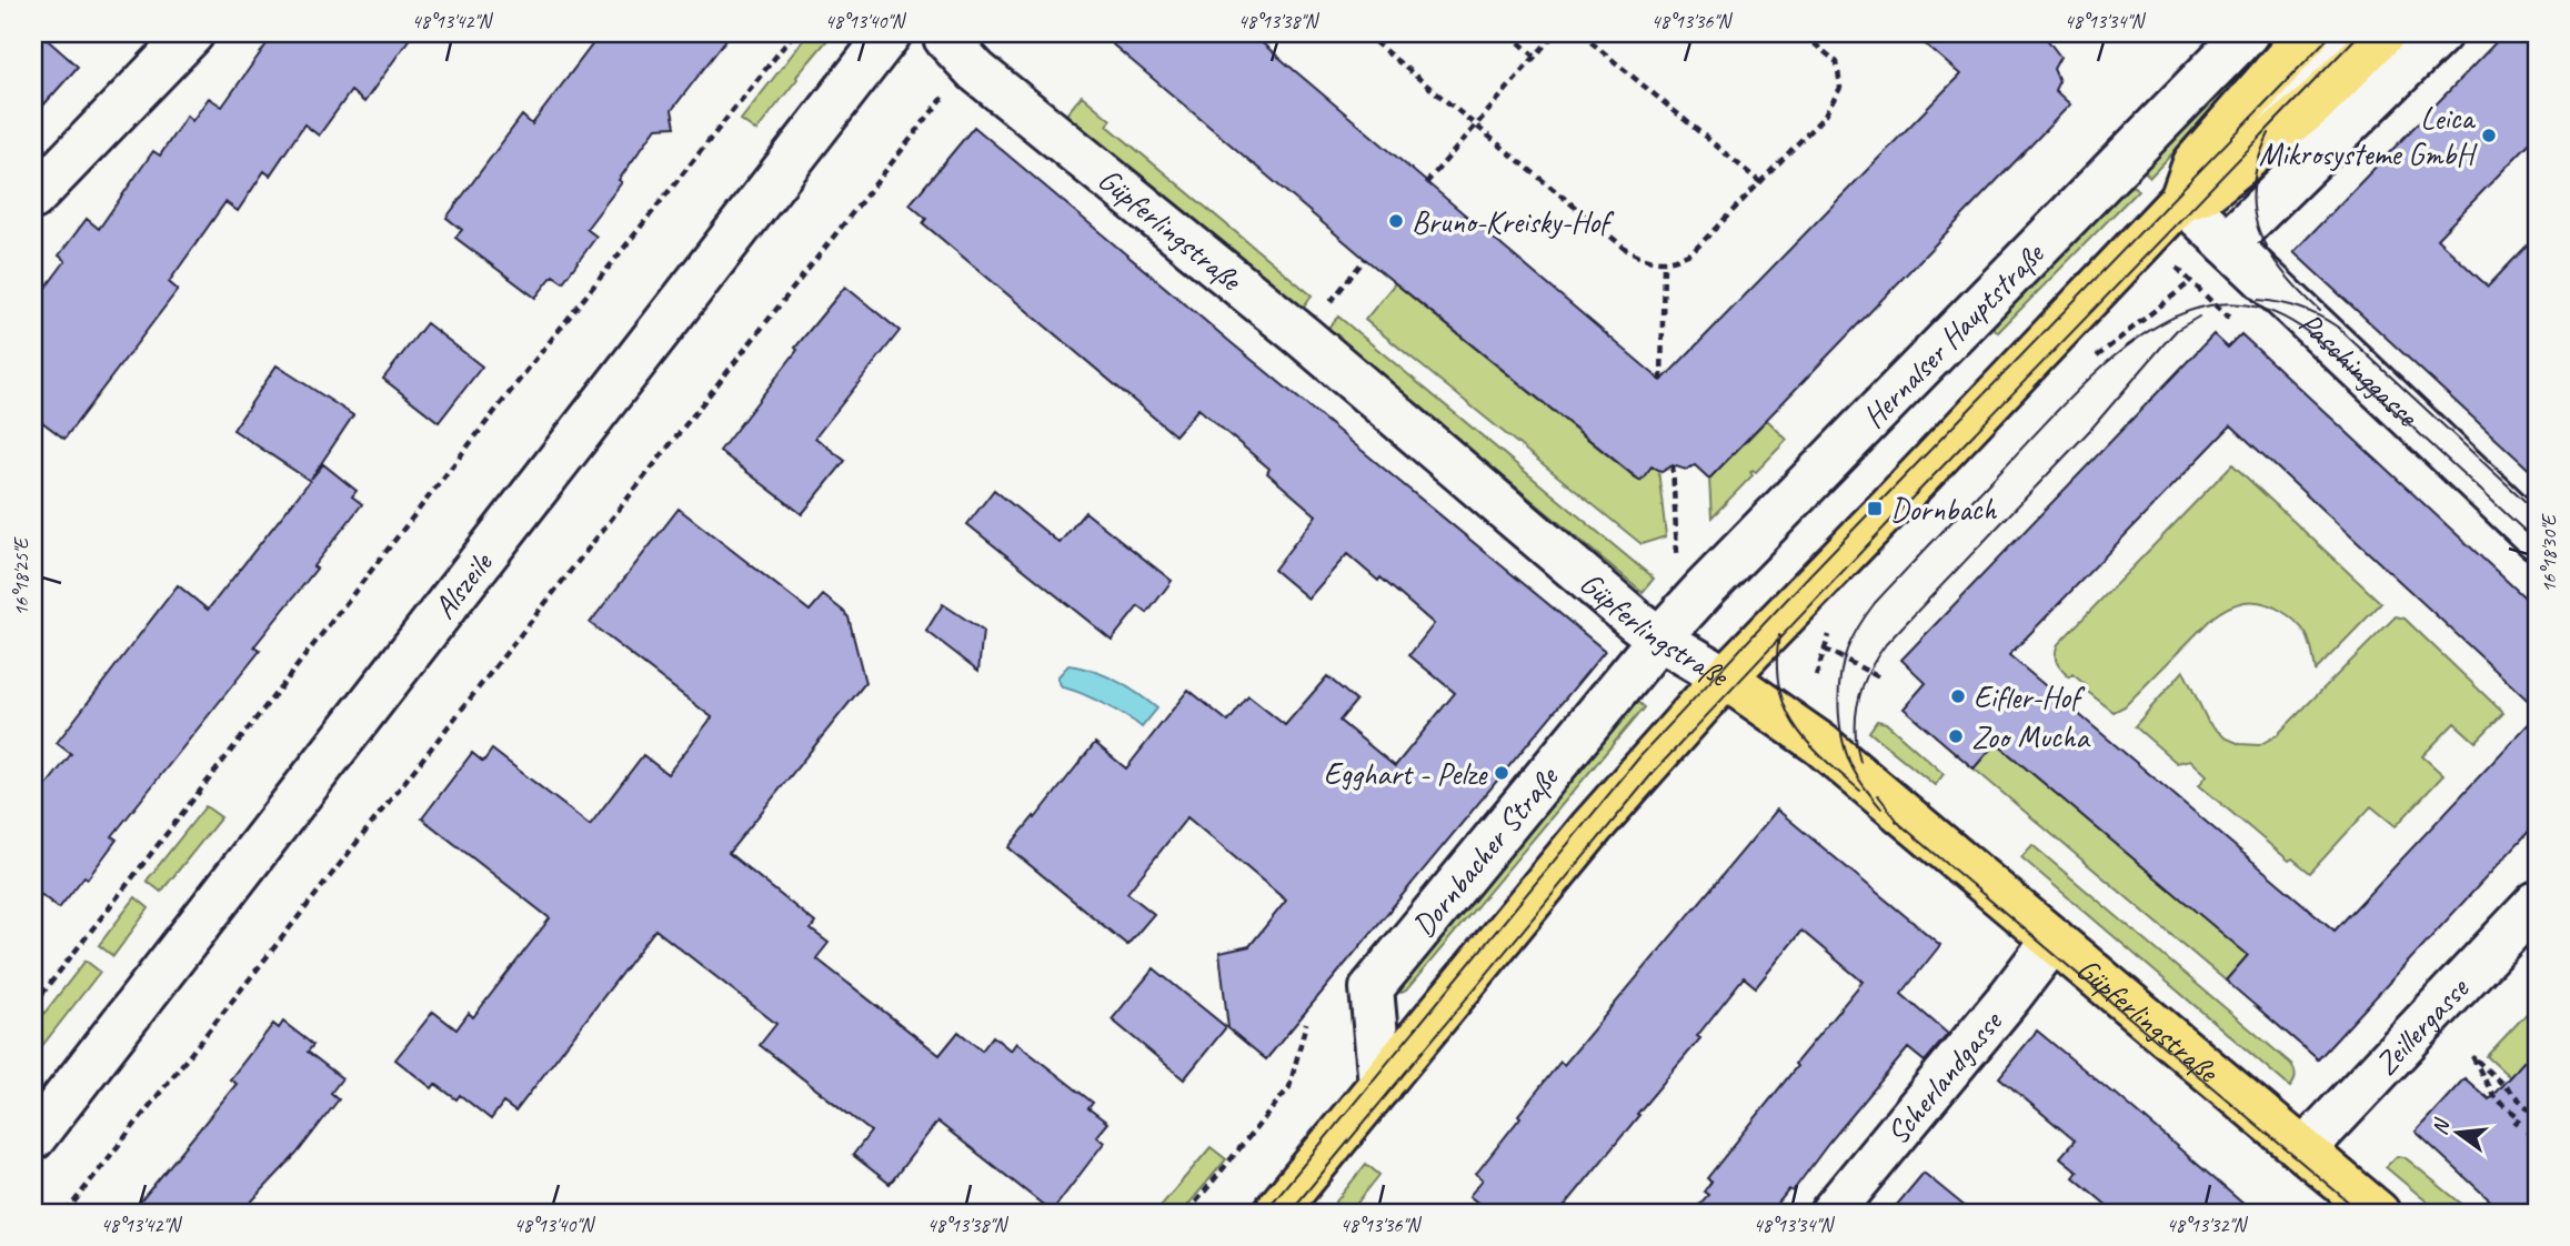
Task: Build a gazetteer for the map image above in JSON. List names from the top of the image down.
{
  "streets": {
    "main road": ["Güpferlingstraße"],
    "street": [
      "Hernalser Hauptstraße",
      "Paschinggasse",
      "Alszeile",
      "Dornbacher Straße",
      "Zeillergasse",
      "Scherlandgasse"
    ]
  },
  "crossings": [
    ["Güpferlingstraße", "Hernalser Hauptstraße"],
    ["Güpferlingstraße", "Dornbacher Straße"],
    ["Güpferlingstraße", "Zeillergasse"],
    ["Güpferlingstraße", "Scherlandgasse"],
    ["Hernalser Hauptstraße", "Dornbacher Straße"]
  ],
  "places": {
    "other": [
      "Leica Mikrosysteme GmbH",
      "Bruno-Kreisky-Hof",
      "Eifler-Hof",
      "Zoo Mucha",
      "Egghart - Pelze"
    ],
    "transit": ["Dornbach"]
  },
  "north": "left",
  "coordinates": [
    "48°13'42\"N",
    "48°13'40\"N",
    "48°13'38\"N",
    "48°13'36\"N",
    "48°13'34\"N",
    "16°18'30\"E",
    "16°18'25\"E",
    "48°13'32\"N"
  ]
}
